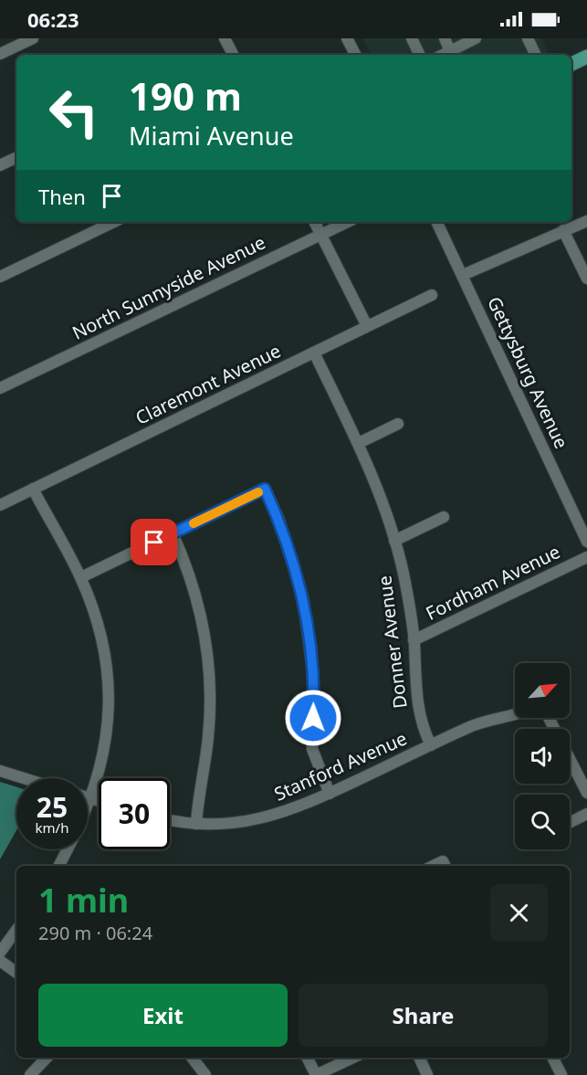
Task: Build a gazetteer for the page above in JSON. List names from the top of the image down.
{
  "streets": {
    "street": [
      "North Sunnyside Avenue",
      "Gettysburg Avenue",
      "Claremont Avenue",
      "Fordham Avenue",
      "Donner Avenue",
      "Stanford Avenue"
    ]
  },
  "crossings": [
    ["Claremont Avenue", "Donner Avenue"],
    ["Fordham Avenue", "Donner Avenue"],
    ["Donner Avenue", "Stanford Avenue"]
  ],
  "north": "top right",
  "page": {
    "status": "06:23",
    "turn": ["190 m", "Miami Avenue"],
    "then": "Then",
    "speed": "25 km/h",
    "limit": "30",
    "heading": ["1 min", "290 m · 06:24"],
    "buttons": ["Exit", "Share"]
  }
}
